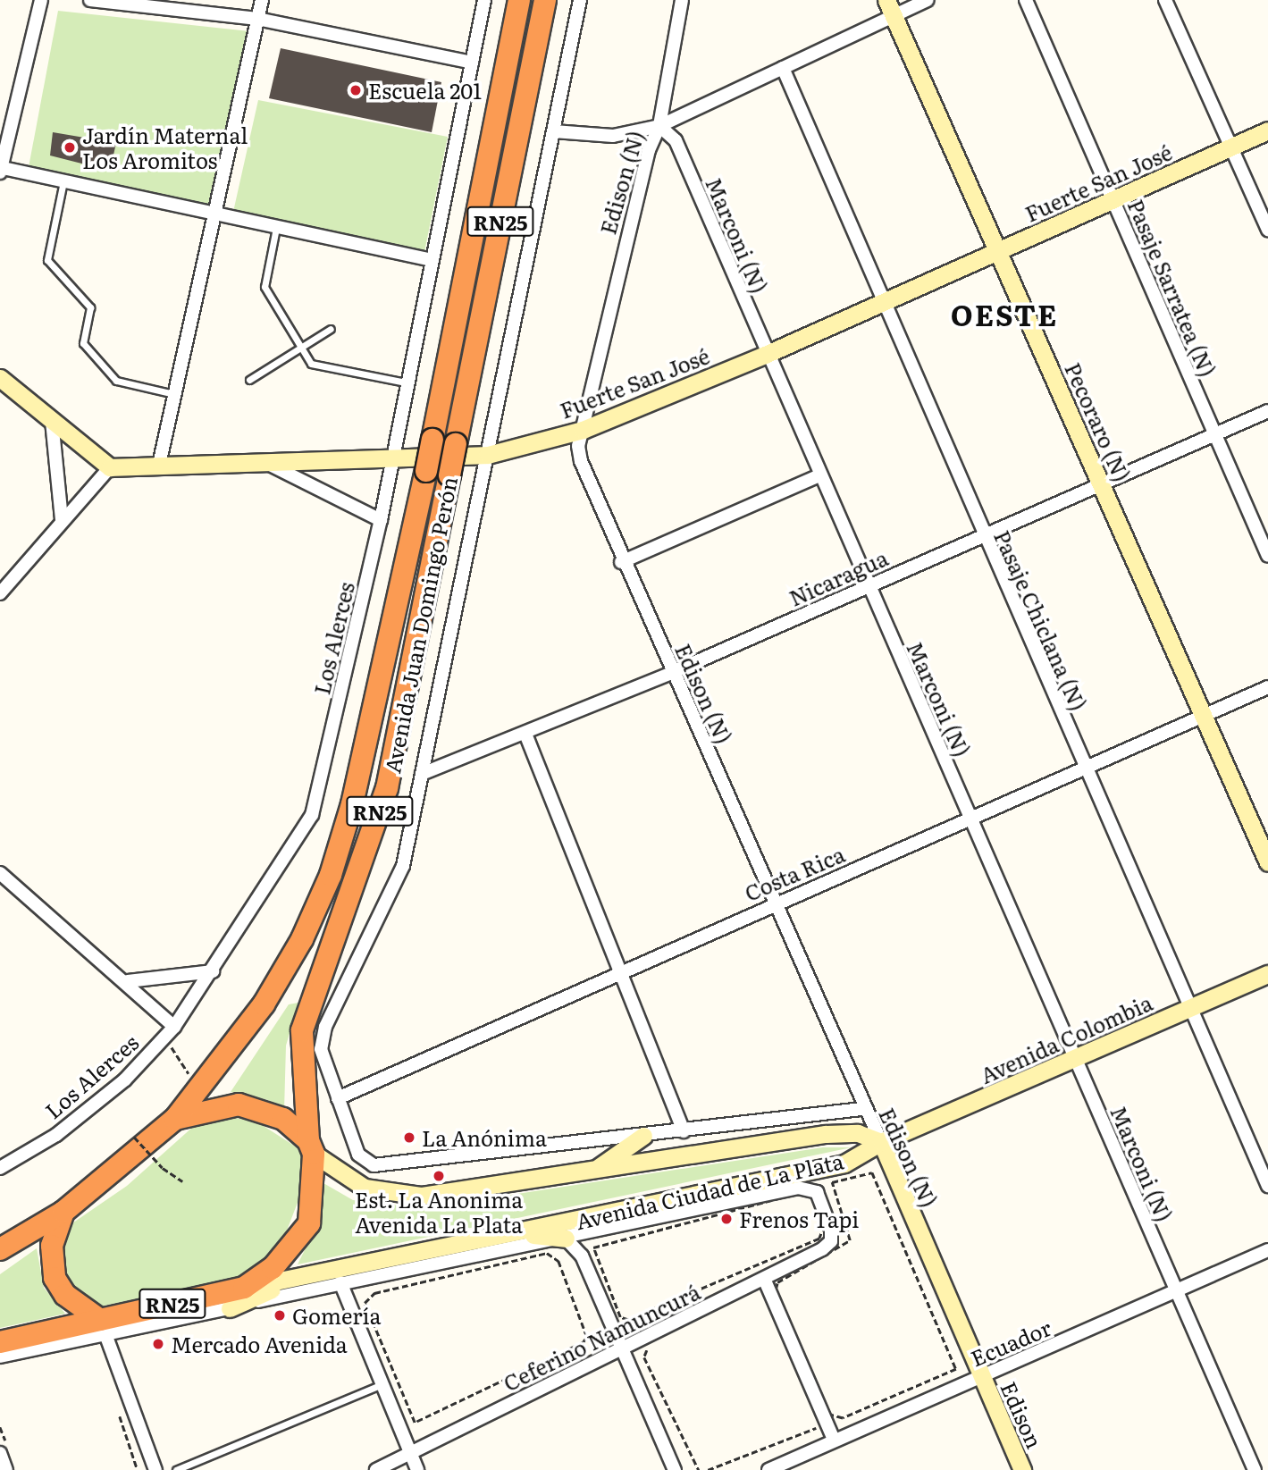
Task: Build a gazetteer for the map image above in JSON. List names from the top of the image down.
{
  "streets": {
    "highway": ["RN25", "Avenida Juan Domingo Perón", "Avenida Ciudad de La Plata"],
    "street": [
      "Edison (N)",
      "Fuerte San José",
      "Marconi (N)",
      "Pasaje Sarratea (N)",
      "Pecoraro (N)",
      "Nicaragua",
      "Pasaje Chiclana (N)",
      "Los Alerces",
      "Costa Rica",
      "Avenida Colombia",
      "Ceferino Namuncurá",
      "Ecuador",
      "Edison"
    ]
  },
  "crossings": [
    ["Edison (N)", "Fuerte San José"],
    ["Edison (N)", "Marconi (N)"],
    ["Edison (N)", "Nicaragua"],
    ["Edison (N)", "Costa Rica"],
    ["Edison (N)", "Avenida Colombia"],
    ["Edison (N)", "Avenida Ciudad de La Plata"],
    ["Edison (N)", "Ecuador"],
    ["Edison (N)", "Edison"],
    ["Fuerte San José", "Marconi (N)"],
    ["Fuerte San José", "Pasaje Sarratea (N)"],
    ["Fuerte San José", "Pecoraro (N)"],
    ["Fuerte San José", "Pasaje Chiclana (N)"],
    ["Fuerte San José", "Avenida Juan Domingo Perón"],
    ["Fuerte San José", "Los Alerces"],
    ["RN25", "Avenida Juan Domingo Perón"],
    ["Marconi (N)", "Nicaragua"],
    ["Marconi (N)", "Costa Rica"],
    ["Marconi (N)", "Avenida Colombia"],
    ["Marconi (N)", "Ecuador"],
    ["Pasaje Sarratea (N)", "Nicaragua"],
    ["Pecoraro (N)", "Nicaragua"],
    ["Pecoraro (N)", "Costa Rica"],
    ["Nicaragua", "Pasaje Chiclana (N)"],
    ["Nicaragua", "Avenida Juan Domingo Perón"],
    ["Pasaje Chiclana (N)", "Costa Rica"],
    ["Pasaje Chiclana (N)", "Avenida Colombia"],
    ["Avenida Juan Domingo Perón", "Costa Rica"],
    ["Avenida Juan Domingo Perón", "Avenida Ciudad de La Plata"],
    ["Avenida Colombia", "Avenida Ciudad de La Plata"],
    ["Avenida Ciudad de La Plata", "Ceferino Namuncurá"],
    ["Ecuador", "Edison"]
  ],
  "districts": ["OESTE"],
  "places": [
    "Escuela 201",
    "Jardín Maternal Los Aromitos",
    "La Anónima",
    "Est. La Anonima Avenida La Plata",
    "Frenos Tapi",
    "Gomería",
    "Mercado Avenida"
  ]
}
